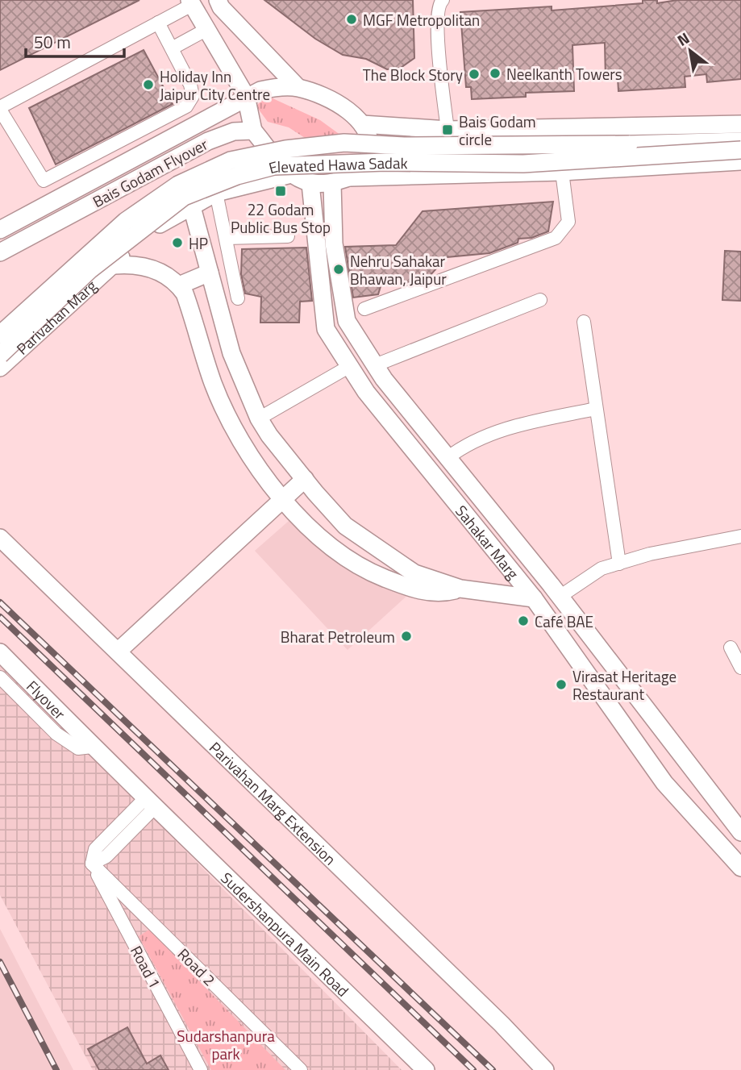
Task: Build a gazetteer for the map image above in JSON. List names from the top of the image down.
{
  "streets": {
    "street": [
      "Elevated Hawa Sadak",
      "Bais Godam Flyover",
      "Parivahan Marg",
      "Sahakar Marg",
      "Flyover",
      "Parivahan Marg Extension",
      "Sudershanpura Main Road",
      "Road 1",
      "Road 2"
    ]
  },
  "crossings": [
    ["Bais Godam Flyover", "Sahakar Marg"],
    ["Flyover", "Sudershanpura Main Road"],
    ["Road 1", "Road 2"]
  ],
  "parks": ["Sudarshanpura park"],
  "places": {
    "other": [
      "MGF Metropolitan",
      "Neelkanth Towers",
      "The Block Story",
      "Holiday Inn Jaipur City Centre",
      "HP",
      "Nehru Sahakar Bhawan, Jaipur",
      "Café BAE",
      "Bharat Petroleum",
      "Virasat Heritage Restaurant"
    ],
    "transit": ["Bais Godam circle", "22 Godam Public Bus Stop"]
  },
  "scale_bar": "50 m",
  "north": "top left"
}
